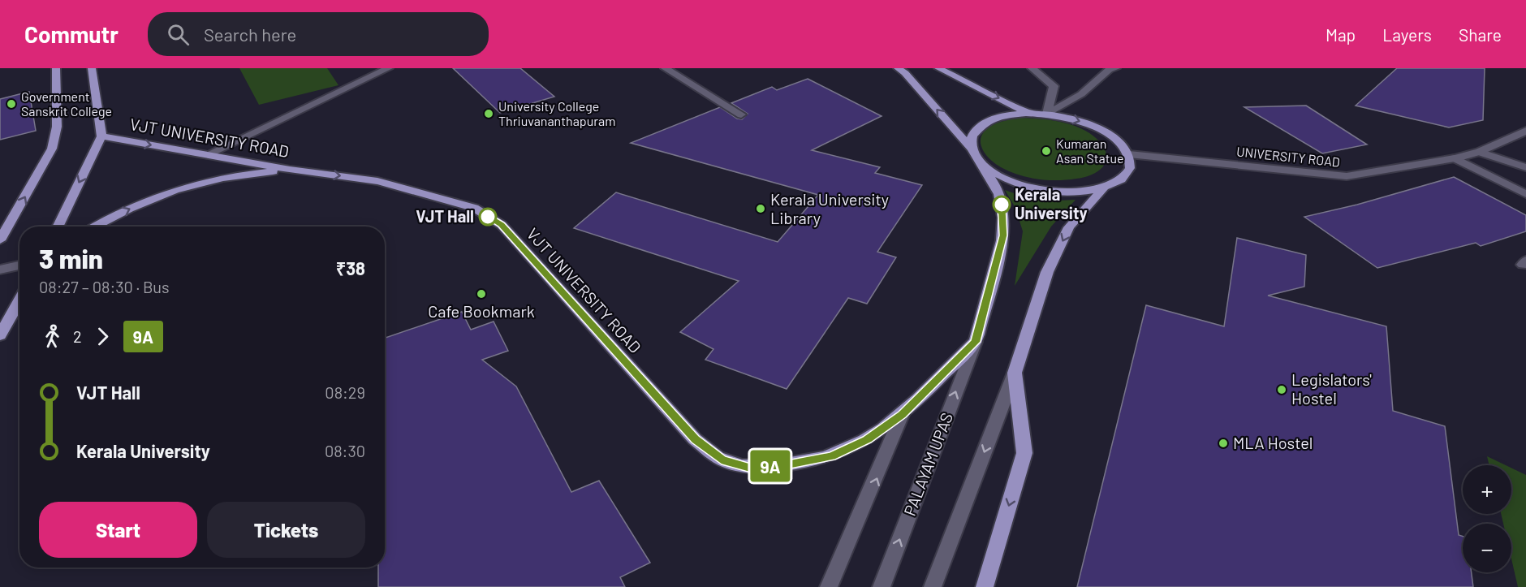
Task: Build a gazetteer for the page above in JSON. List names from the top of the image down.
{
  "streets": {
    "main road": ["VJT UNIVERSITY ROAD"],
    "street": ["UNIVERSITY ROAD", "PALAYAM UPAS"]
  },
  "crossings": [
    ["VJT UNIVERSITY ROAD", "PALAYAM UPAS"]
  ],
  "one_way": ["VJT UNIVERSITY ROAD"],
  "places": [
    "Government Sanskrit College",
    "University College Thriuvananthapuram",
    "Kumaran Asan Statue",
    "Kerala University",
    "Kerala University Library",
    "VJT Hall",
    "Cafe Bookmark",
    "Legislators' Hostel",
    "MLA Hostel"
  ],
  "lines": ["bus line 9A"],
  "page": {
    "header": "Commutr",
    "search": "Search here",
    "nav": ["Map", "Layers", "Share"],
    "on_map": "9A",
    "heading": ["3 min", "08:27 – 08:30 · Bus", "₹38"],
    "legs": ["2", "9A"],
    "list": [
      {
        "name": "VJT Hall",
        "value": "08:29"
      },
      {
        "name": "Kerala University",
        "value": "08:30"
      }
    ],
    "map_buttons": ["+", "−"],
    "buttons": ["Start", "Tickets"]
  }
}
